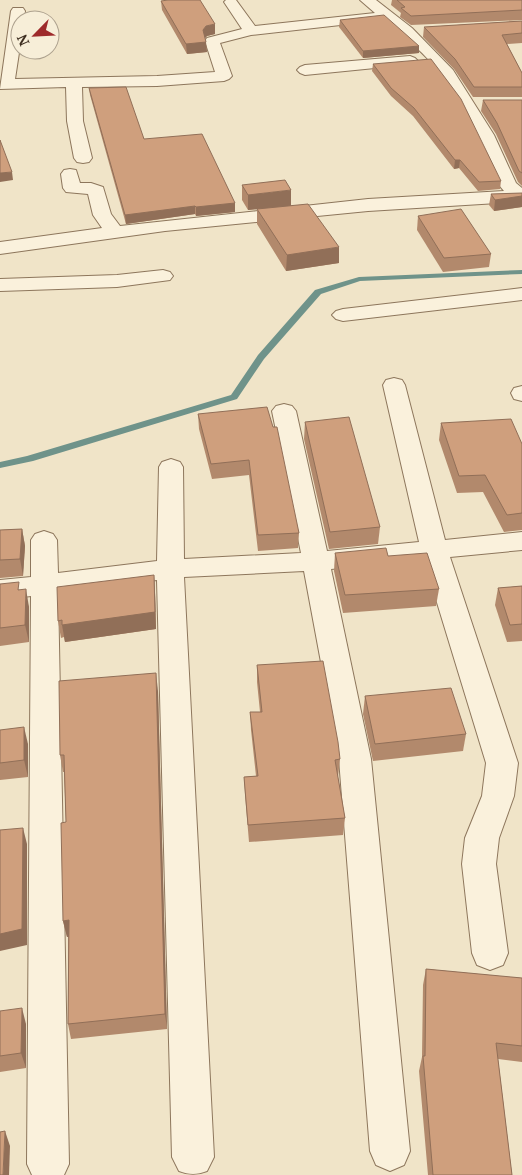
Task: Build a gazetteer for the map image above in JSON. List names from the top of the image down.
{
  "north": "bottom left"
}
